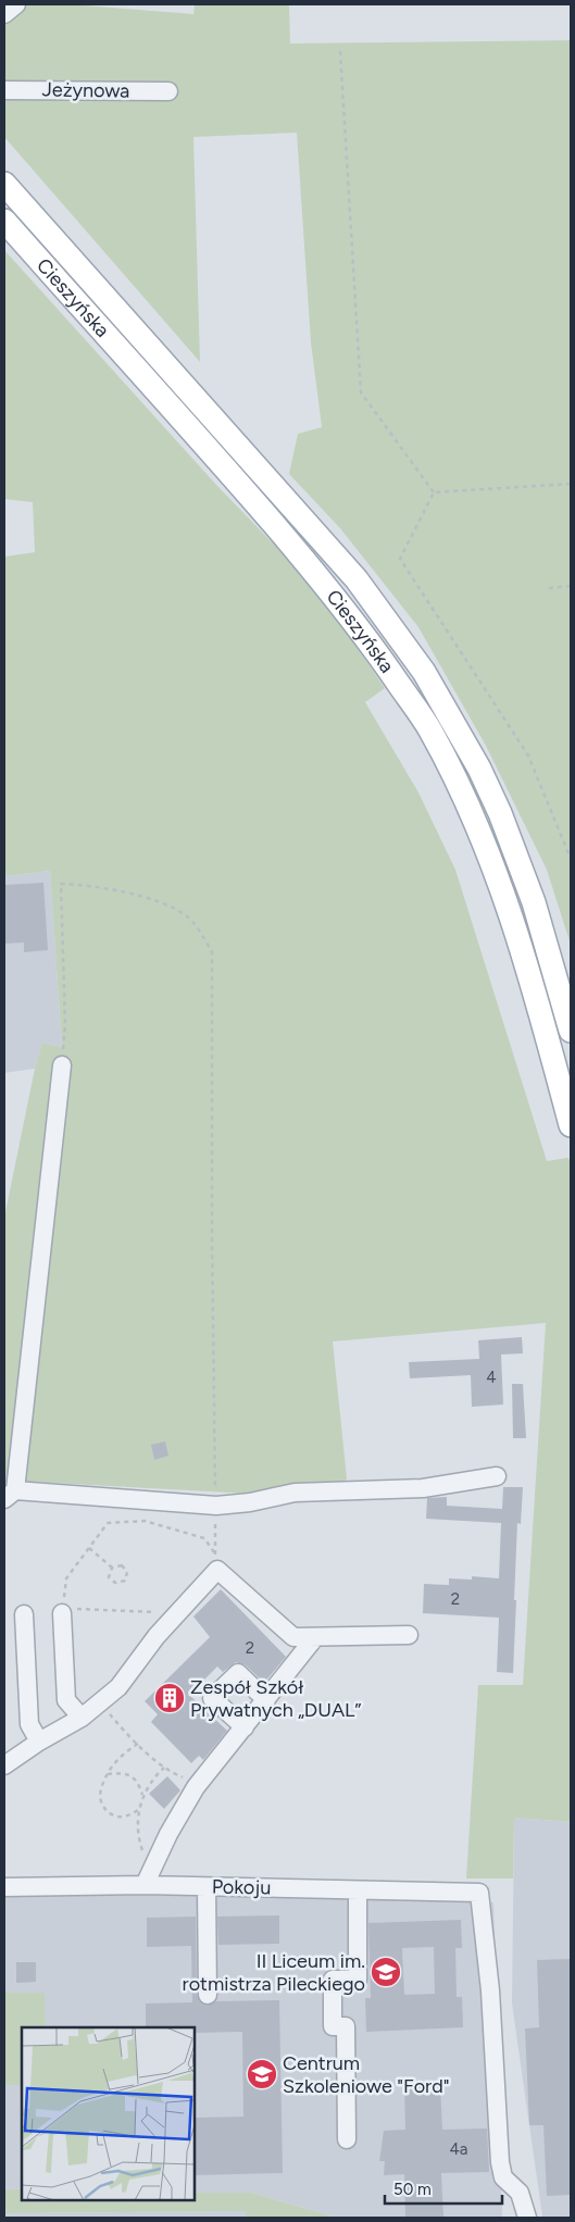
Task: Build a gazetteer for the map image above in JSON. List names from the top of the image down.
{
  "streets": {
    "main road": ["Cieszyńska"],
    "street": ["Jeżynowa", "Pokoju"]
  },
  "places": {
    "building": ["Zespół Szkół Prywatnych „DUAL”"],
    "school or university": ["II Liceum im. rotmistrza Pileckiego", "Centrum Szkoleniowe \"Ford\""]
  },
  "house_numbers": [
    "4",
    "2",
    "2",
    "4a"
  ],
  "scale_bar": "50 m"
}
